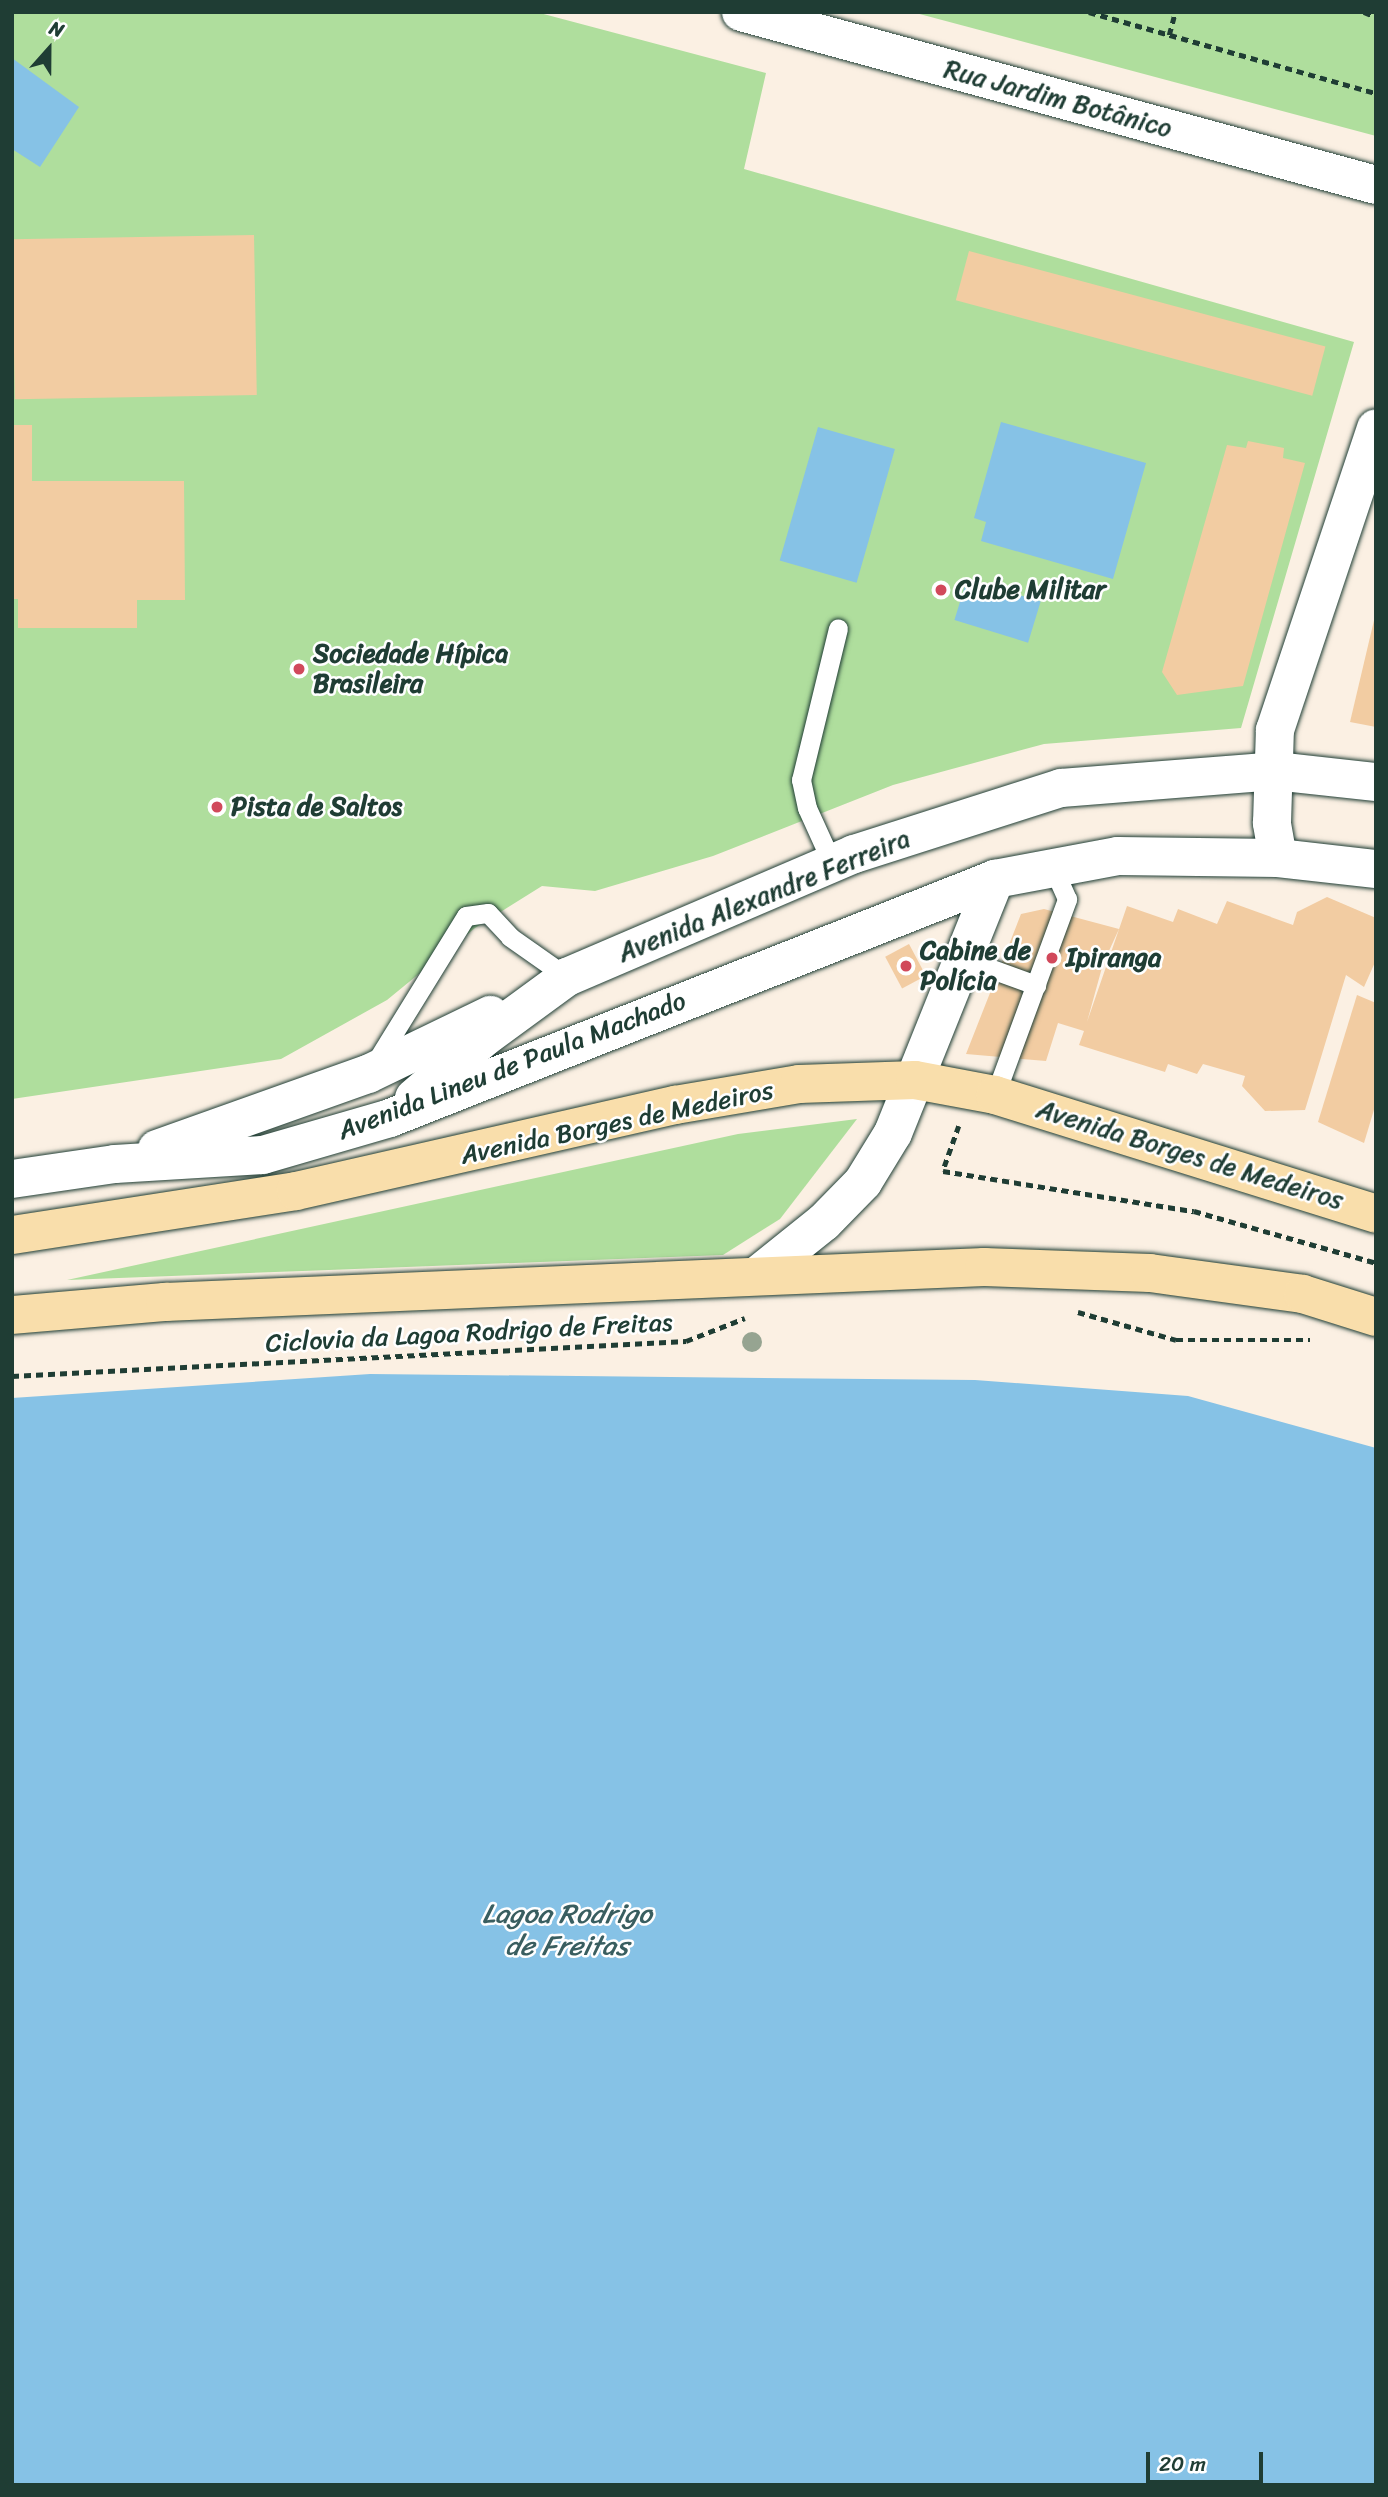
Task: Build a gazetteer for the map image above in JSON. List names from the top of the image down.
{
  "streets": {
    "highway": ["Avenida Borges de Medeiros"],
    "street": ["Rua Jardim Botânico", "Avenida Alexandre Ferreira", "Avenida Lineu de Paula Machado"],
    "path": ["Ciclovia da Lagoa Rodrigo de Freitas"]
  },
  "crossings": [
    ["Avenida Alexandre Ferreira", "Avenida Lineu de Paula Machado"],
    ["Avenida Alexandre Ferreira", "Avenida Borges de Medeiros"]
  ],
  "water": ["Lagoa Rodrigo de Freitas"],
  "places": [
    "Clube Militar",
    "Sociedade Hípica Brasileira",
    "Pista de Saltos",
    "Ipiranga",
    "Cabine de Polícia"
  ],
  "scale_bar": "20 m",
  "north": "top"
}
